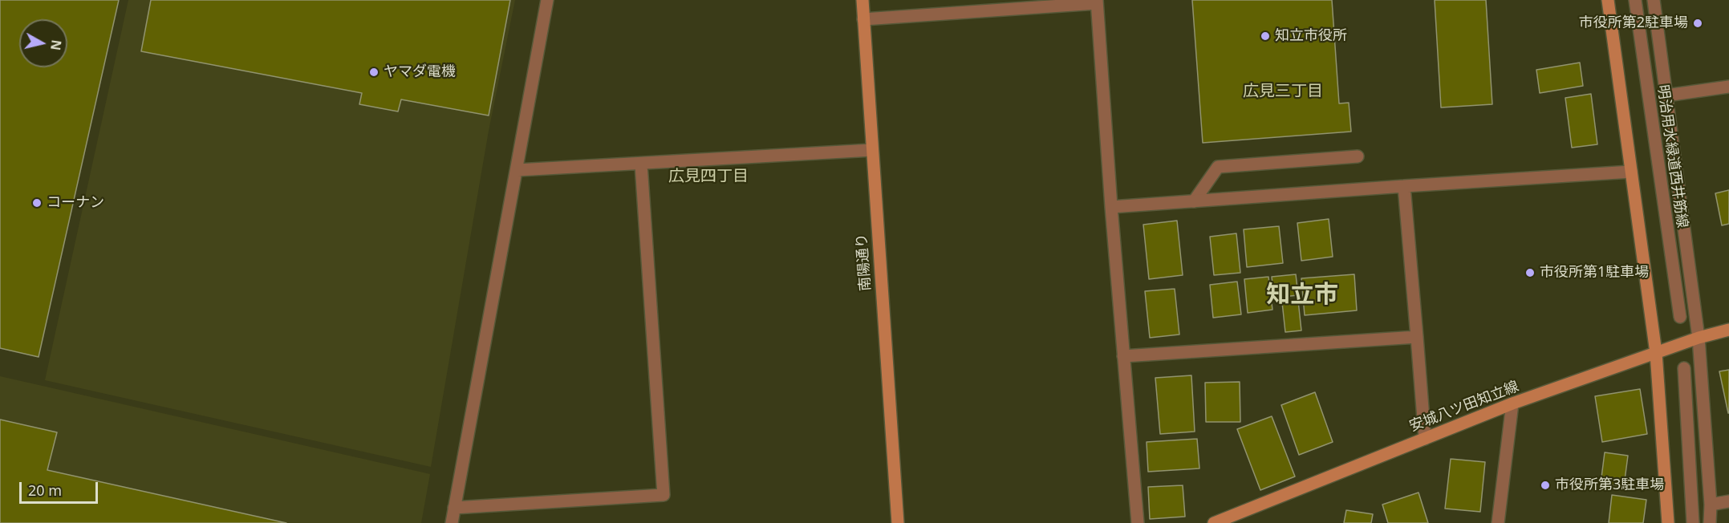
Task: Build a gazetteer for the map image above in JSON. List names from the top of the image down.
{
  "streets": {
    "street": ["明治用水緑道西井筋線", "南陽通り", "安城八ツ田知立線"]
  },
  "districts": ["広見三丁目", "広見四丁目", "知立市"],
  "places": [
    "市役所第2駐車場",
    "知立市役所",
    "ヤマダ電機",
    "コーナン",
    "市役所第1駐車場",
    "市役所第3駐車場"
  ],
  "scale_bar": "20 m",
  "north": "right"
}
